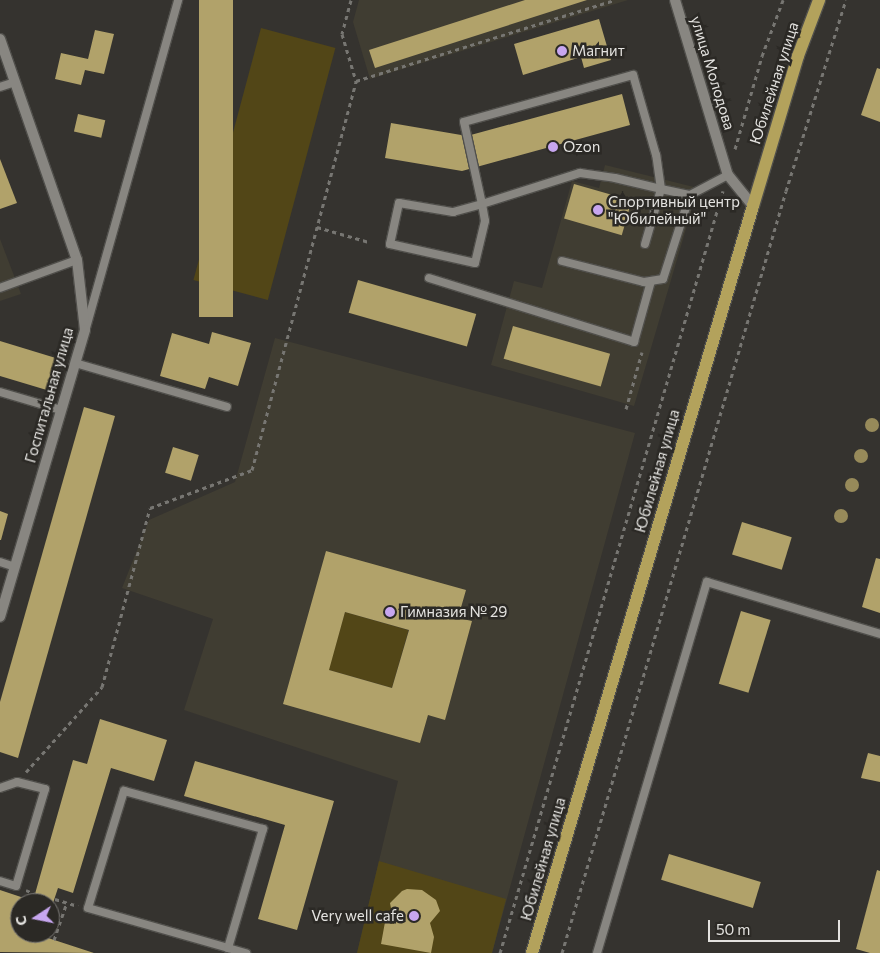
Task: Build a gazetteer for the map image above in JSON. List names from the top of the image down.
{
  "streets": {
    "main road": ["Юбилейная улица"],
    "street": ["улица Молодова", "Госпитальная улица"]
  },
  "crossings": [
    ["улица Молодова", "Юбилейная улица"]
  ],
  "places": [
    "Магнит",
    "Ozon",
    "Спортивный центр \"Юбилейный\"",
    "Гимназия № 29",
    "Very well cafe"
  ],
  "scale_bar": "50 m",
  "north": "left"
}
